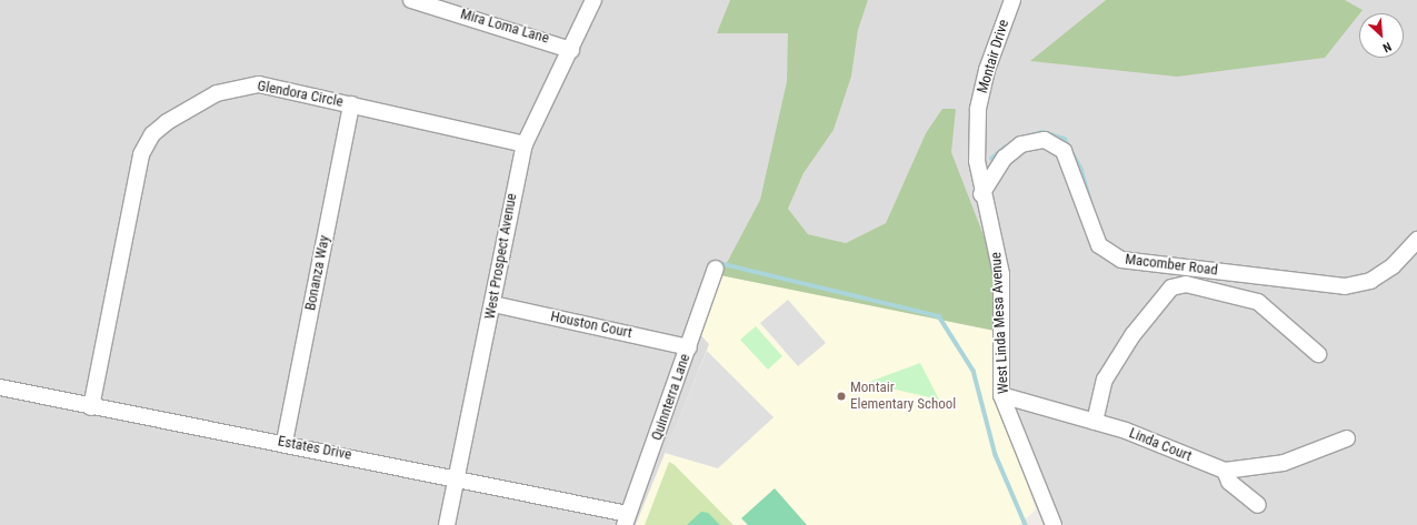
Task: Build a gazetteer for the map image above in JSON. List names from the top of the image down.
{
  "streets": {
    "street": [
      "Mira Loma Lane",
      "Montair Drive",
      "Glendora Circle",
      "West Prospect Avenue",
      "Macomber Road",
      "Bonanza Way",
      "West Linda Mesa Avenue",
      "Houston Court",
      "Quinnterra Lane",
      "Linda Court",
      "Estates Drive"
    ]
  },
  "crossings": [
    ["Mira Loma Lane", "West Prospect Avenue"],
    ["Montair Drive", "Macomber Road"],
    ["Montair Drive", "West Linda Mesa Avenue"],
    ["Glendora Circle", "West Prospect Avenue"],
    ["Glendora Circle", "Bonanza Way"],
    ["Glendora Circle", "Estates Drive"],
    ["West Prospect Avenue", "Houston Court"],
    ["West Prospect Avenue", "Estates Drive"],
    ["Macomber Road", "West Linda Mesa Avenue"],
    ["Bonanza Way", "Estates Drive"],
    ["West Linda Mesa Avenue", "Linda Court"],
    ["Houston Court", "Quinnterra Lane"],
    ["Quinnterra Lane", "Estates Drive"]
  ],
  "places": ["Montair Elementary School"],
  "north": "bottom right"
}
